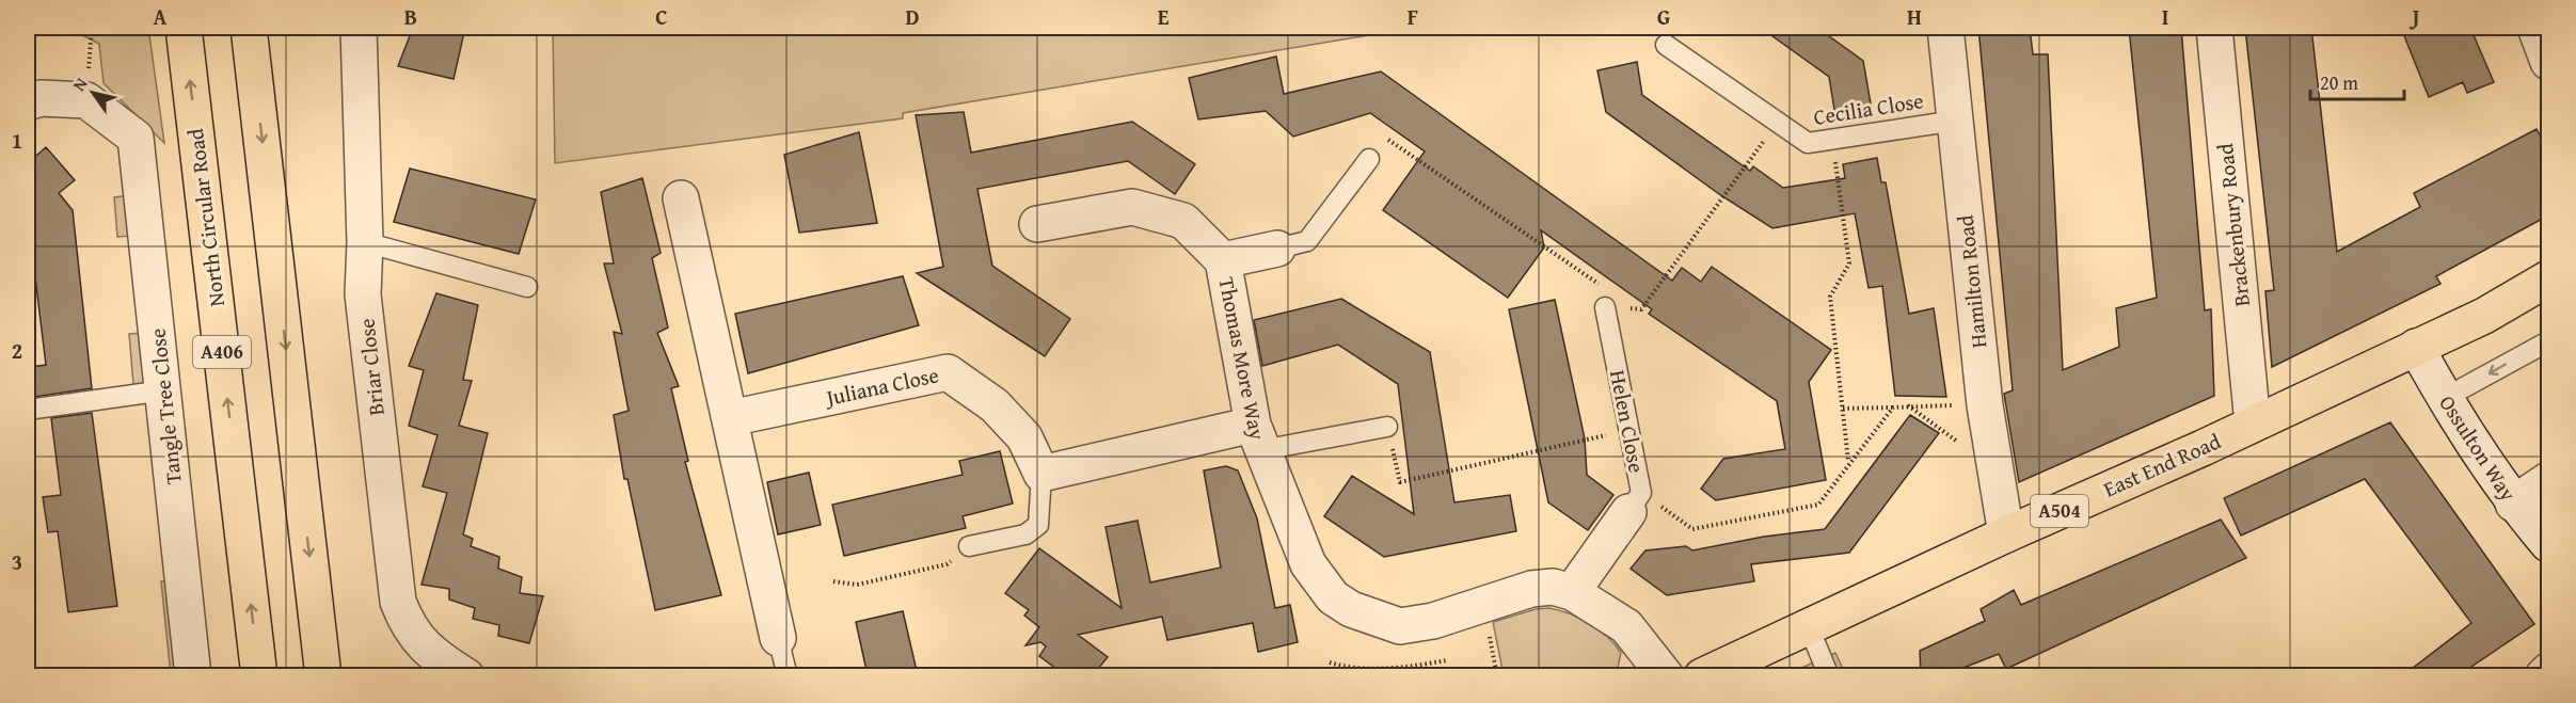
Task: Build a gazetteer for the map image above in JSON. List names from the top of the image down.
{
  "streets": {
    "main road": [
      "North Circular Road",
      "A406",
      "East End Road",
      "A504"
    ],
    "street": [
      "Brackenbury Road",
      "Hamilton Road",
      "Thomas More Way",
      "Briar Close",
      "Juliana Close",
      "Tangle Tree Close",
      "Ossulton Way"
    ],
    "lane": ["Cecilia Close", "Helen Close"]
  },
  "crossings": [
    ["Cecilia Close", "Hamilton Road"],
    ["Brackenbury Road", "East End Road"],
    ["Hamilton Road", "East End Road"],
    ["Ossulton Way", "East End Road"]
  ],
  "scale_bar": "20 m",
  "north": "top left",
  "grid": {
    "columns": [
      "A",
      "B",
      "C",
      "D",
      "E",
      "F",
      "G",
      "H",
      "I",
      "J"
    ],
    "rows": ["1", "2", "3"]
  }
}
